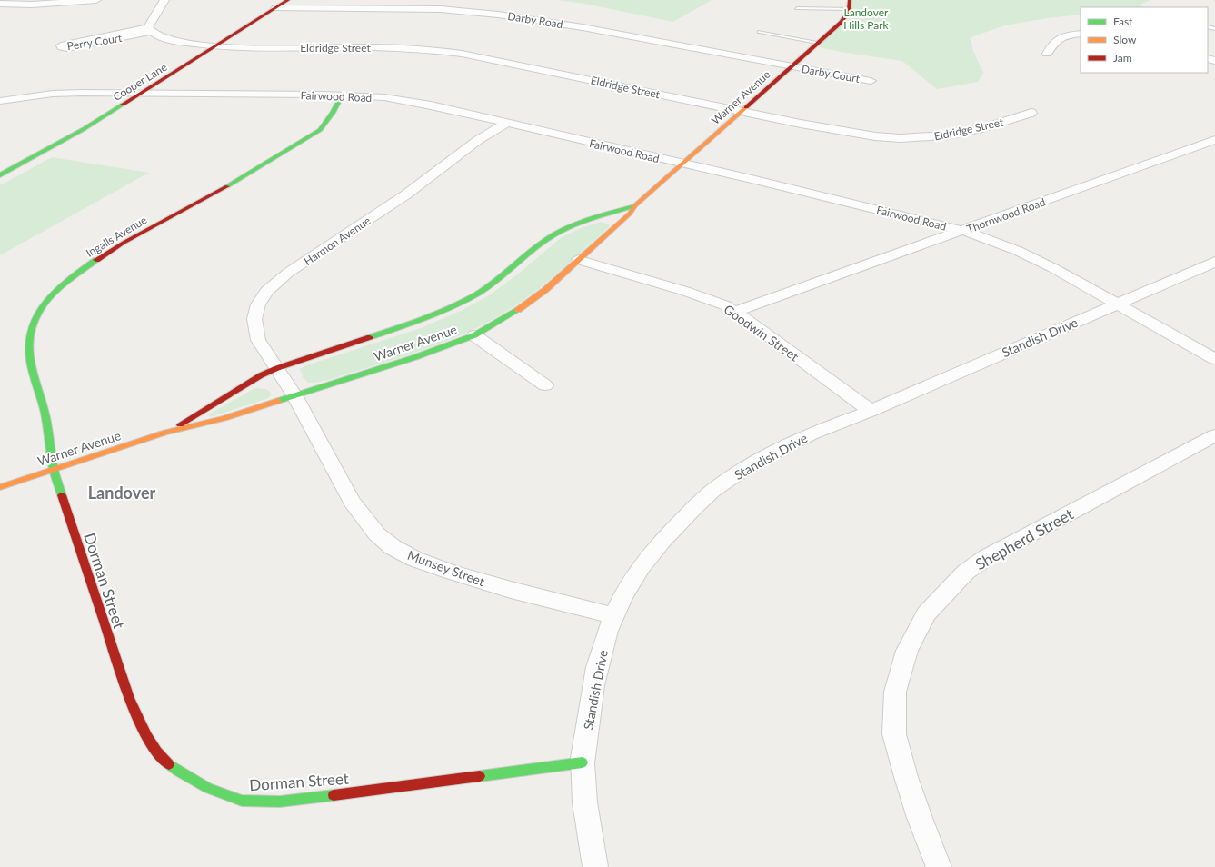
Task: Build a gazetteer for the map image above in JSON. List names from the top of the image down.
{
  "streets": {
    "street": [
      "Darby Road",
      "Perry Court",
      "Eldridge Street",
      "Darby Court",
      "Cooper Lane",
      "Fairwood Road",
      "Warner Avenue",
      "Thornwood Road",
      "Ingalls Avenue",
      "Harmon Avenue",
      "Goodwin Street",
      "Standish Drive",
      "Shepherd Street",
      "Munsey Street",
      "Dorman Street"
    ]
  },
  "crossings": [
    ["Darby Road", "Darby Court"],
    ["Darby Road", "Cooper Lane"],
    ["Darby Road", "Warner Avenue"],
    ["Perry Court", "Eldridge Street"],
    ["Eldridge Street", "Cooper Lane"],
    ["Eldridge Street", "Warner Avenue"],
    ["Darby Court", "Warner Avenue"],
    ["Cooper Lane", "Fairwood Road"],
    ["Fairwood Road", "Warner Avenue"],
    ["Fairwood Road", "Thornwood Road"],
    ["Fairwood Road", "Ingalls Avenue"],
    ["Fairwood Road", "Harmon Avenue"],
    ["Fairwood Road", "Standish Drive"],
    ["Warner Avenue", "Ingalls Avenue"],
    ["Warner Avenue", "Harmon Avenue"],
    ["Warner Avenue", "Goodwin Street"],
    ["Warner Avenue", "Munsey Street"],
    ["Warner Avenue", "Dorman Street"],
    ["Thornwood Road", "Goodwin Street"],
    ["Ingalls Avenue", "Dorman Street"],
    ["Harmon Avenue", "Munsey Street"],
    ["Goodwin Street", "Standish Drive"],
    ["Standish Drive", "Munsey Street"],
    ["Standish Drive", "Dorman Street"]
  ],
  "districts": ["Landover"],
  "parks": ["Landover Hills Park"],
  "legend": ["Fast", "Slow", "Jam"]
}
